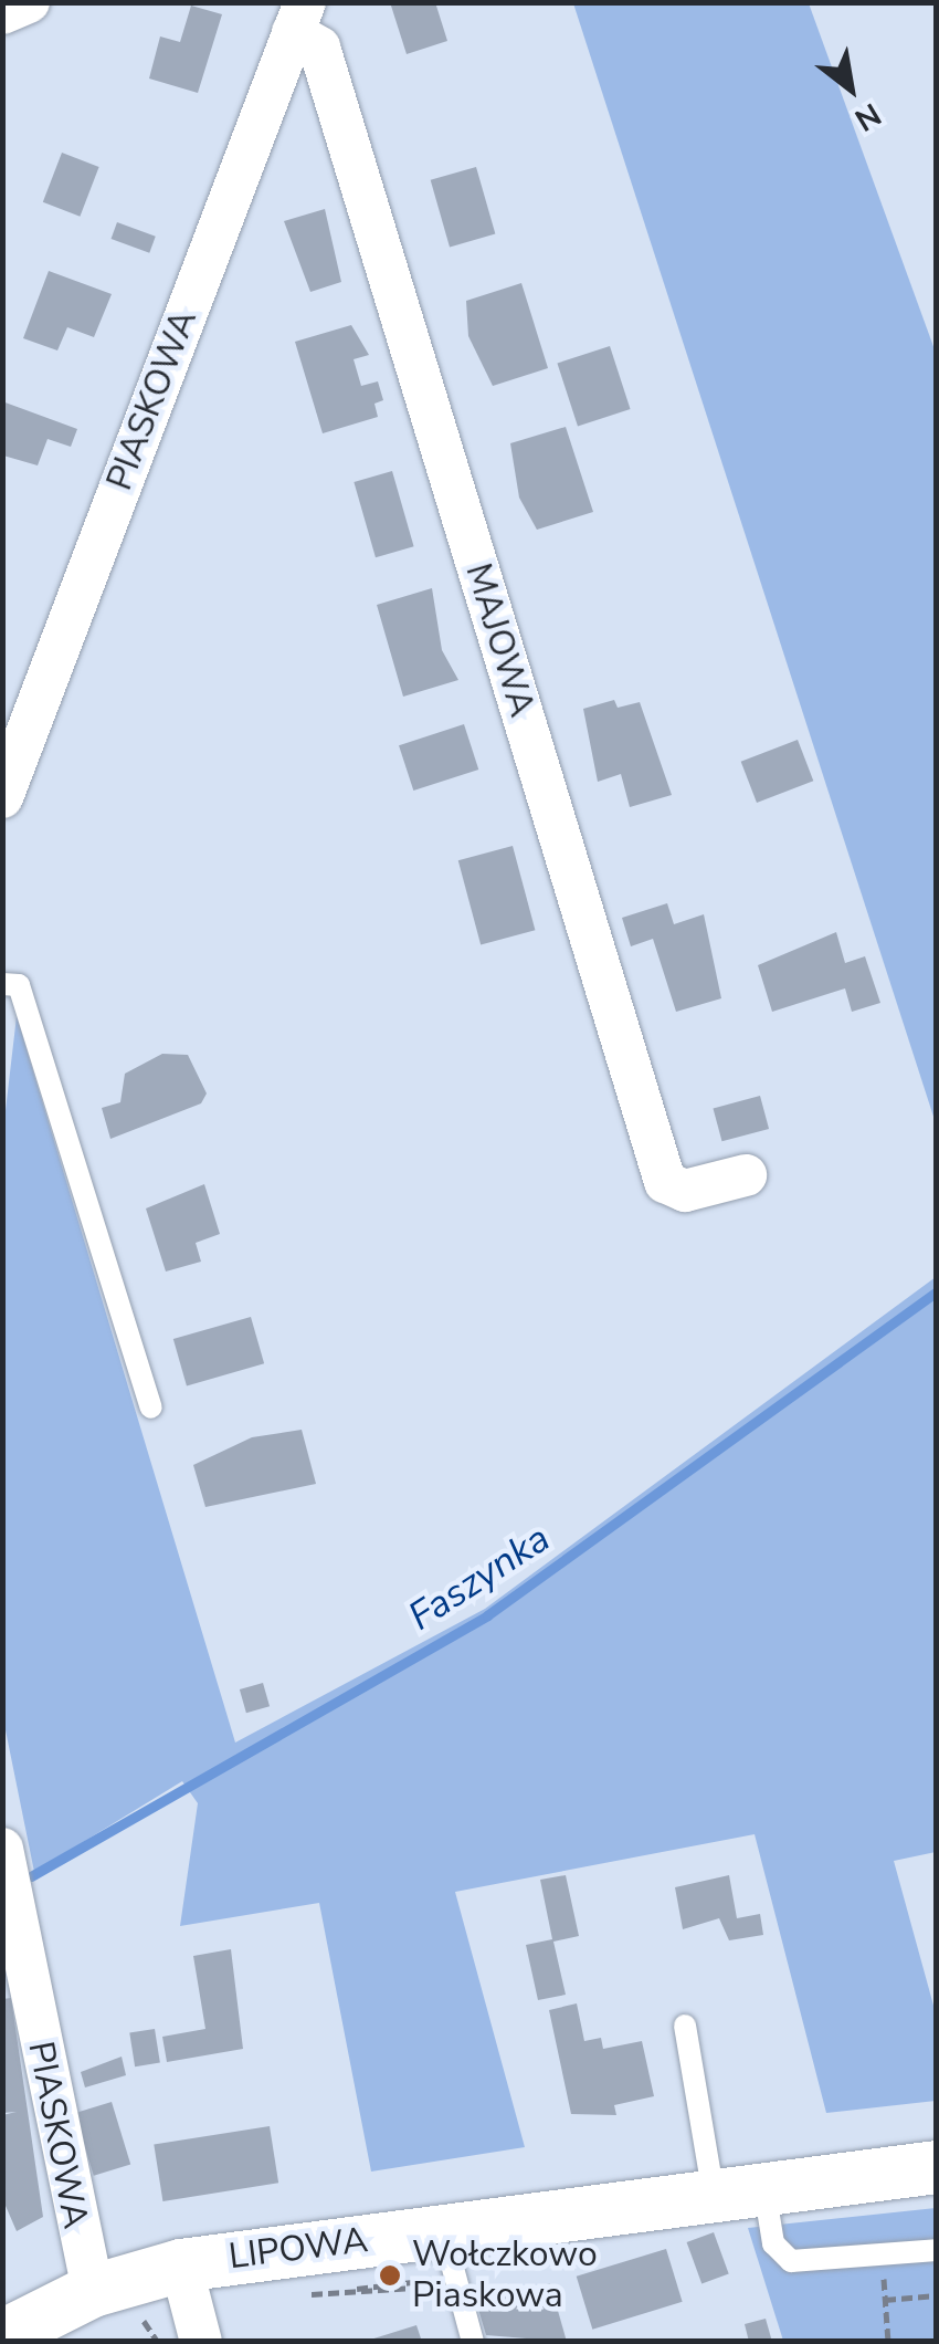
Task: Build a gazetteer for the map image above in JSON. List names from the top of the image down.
{
  "streets": {
    "street": ["PIASKOWA", "MAJOWA", "LIPOWA"]
  },
  "crossings": [
    ["PIASKOWA", "MAJOWA"],
    ["PIASKOWA", "LIPOWA"]
  ],
  "water": ["Faszynka"],
  "places": ["Wołczkowo Piaskowa"],
  "north": "bottom right"
}
